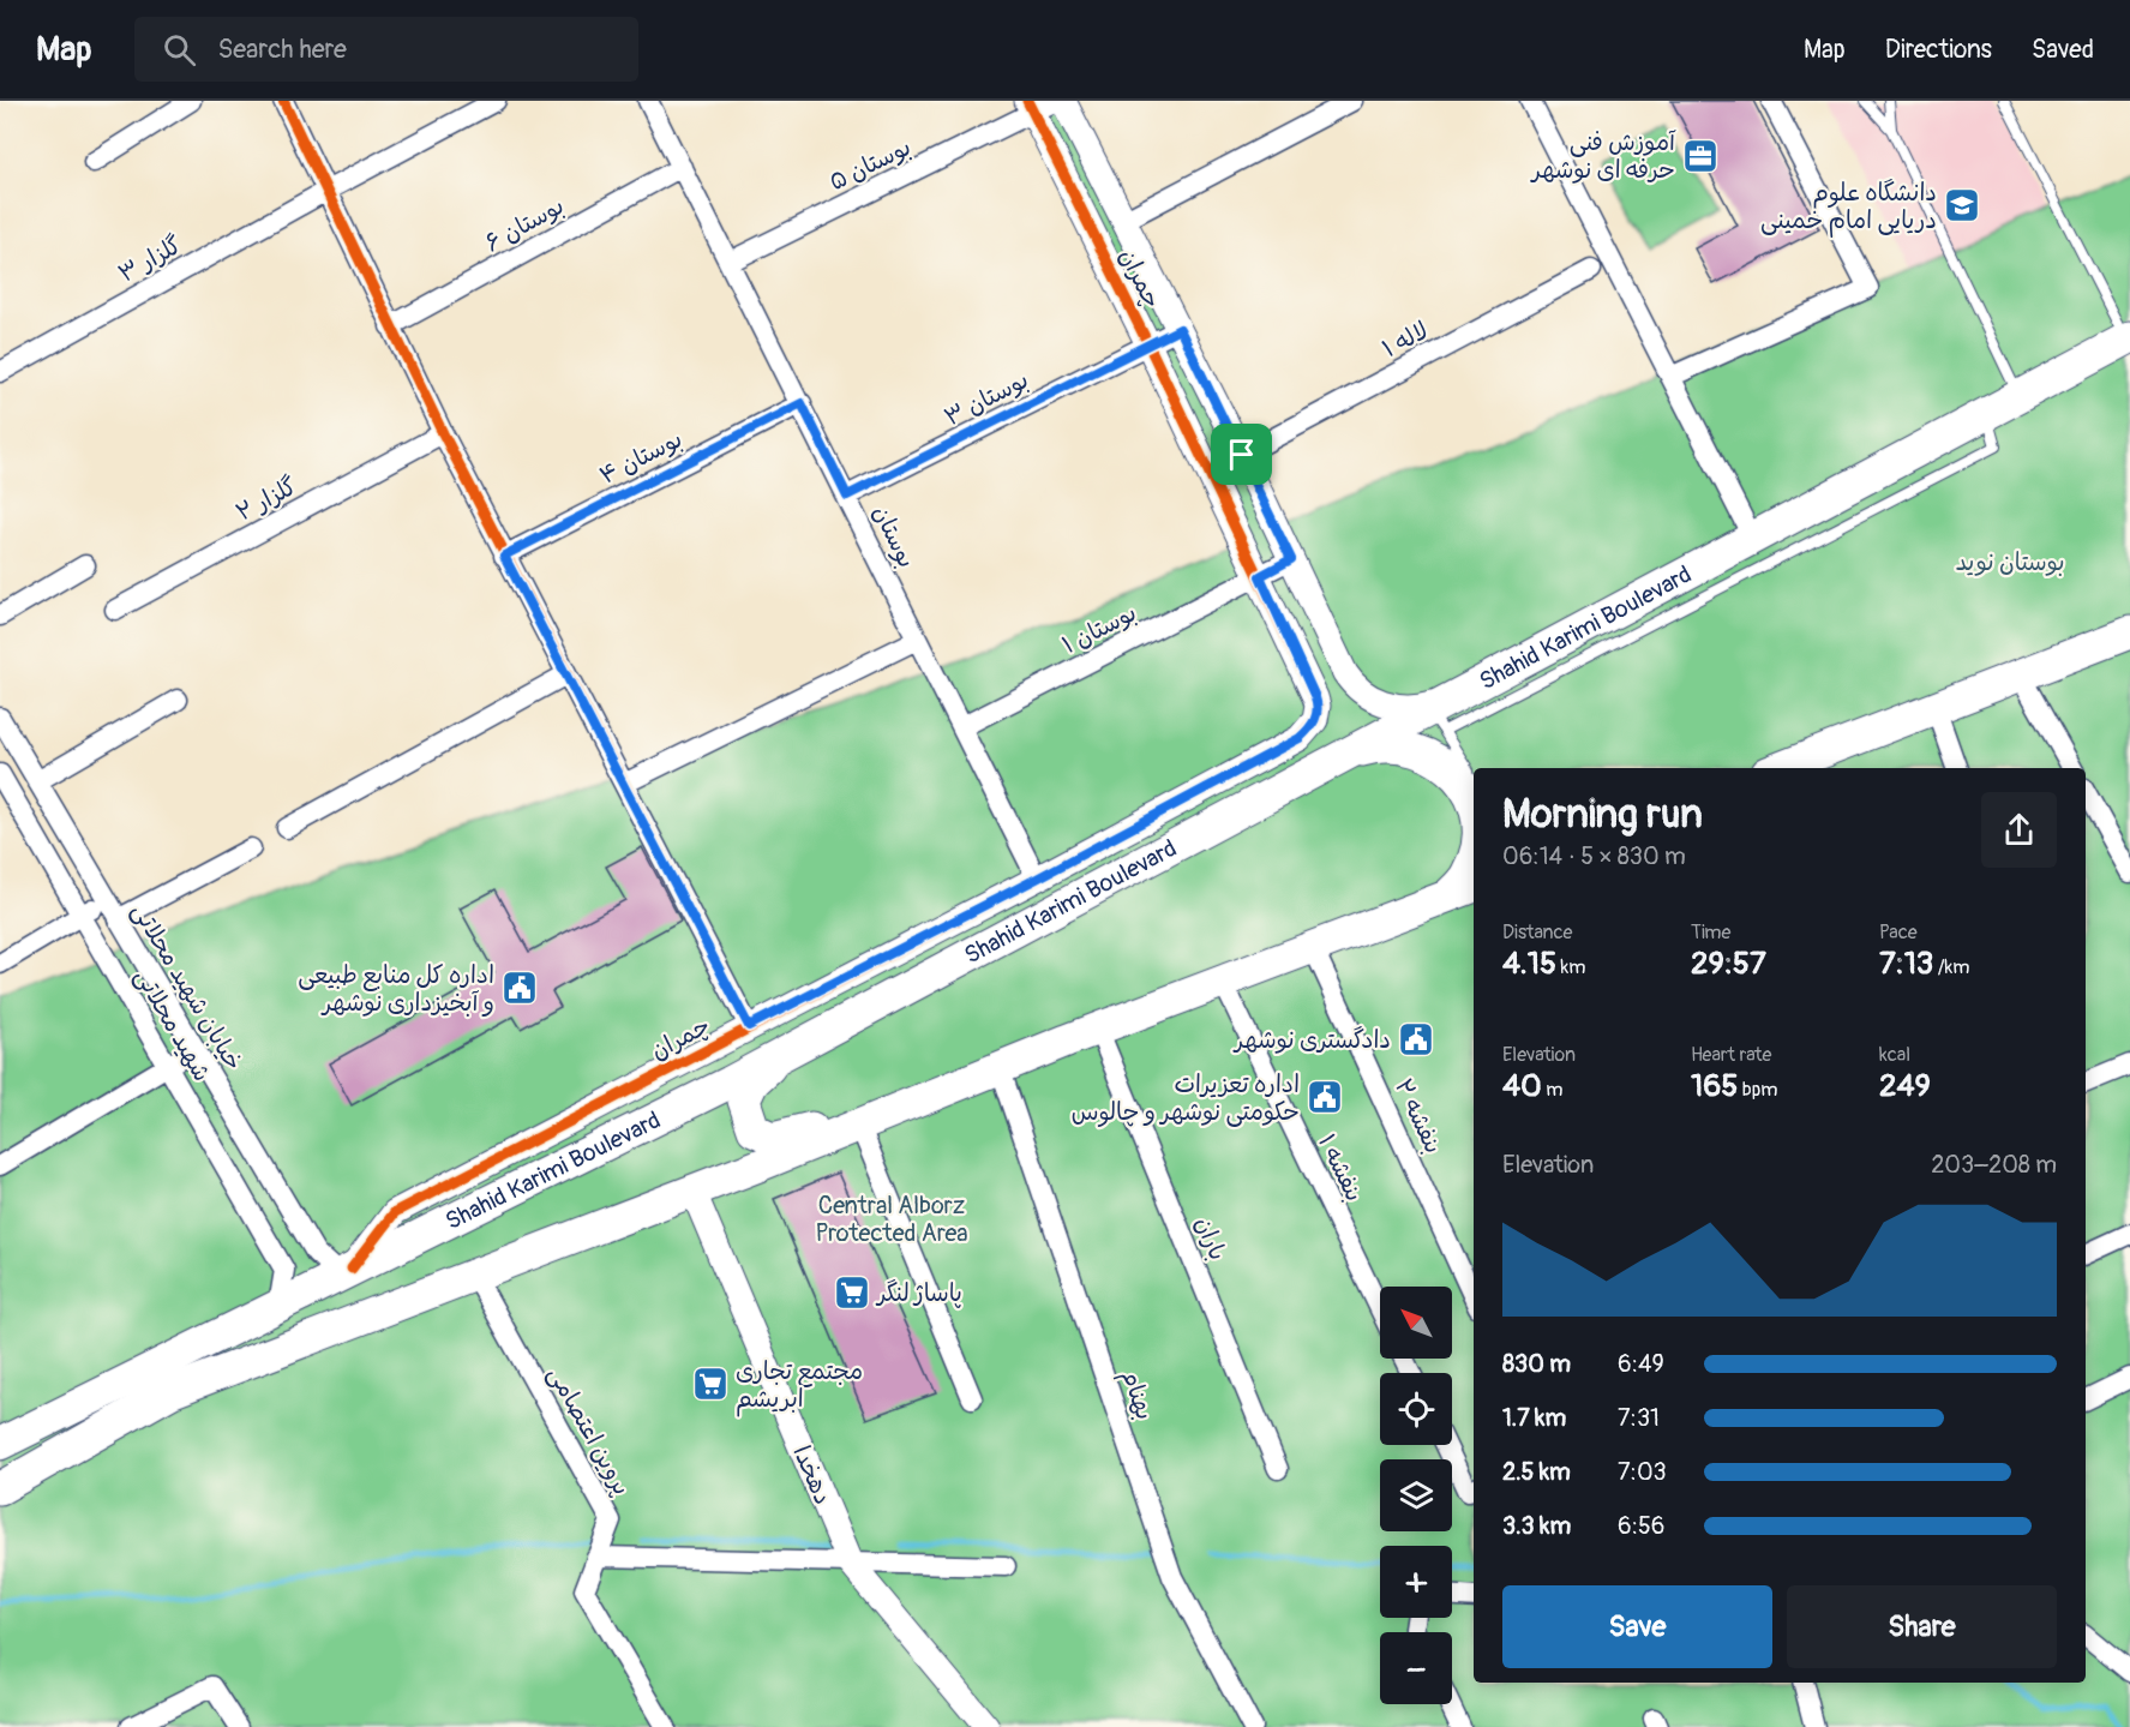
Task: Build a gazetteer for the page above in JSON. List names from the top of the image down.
{
  "streets": {
    "main road": ["Shahid Karimi Boulevard"],
    "street": [
      "بوستان ۵",
      "بوستان ۶",
      "گلزار ۳",
      "چمران",
      "لاله ۱",
      "بوستان ۳",
      "بوستان ۴",
      "گلزار ۲",
      "بوستان",
      "بوستان ۱",
      "خیابان شهید محلاتی",
      "شهید محلاتی",
      "بنفشه ۲",
      "بنفشه ۱",
      "باران",
      "بهنام",
      "پروین اعتصامی",
      "دهخدا"
    ]
  },
  "crossings": [
    ["بوستان ۵", "چمران"],
    ["بوستان ۵", "بوستان"],
    ["بوستان ۶", "بوستان"],
    ["چمران", "لاله ۱"],
    ["چمران", "بوستان ۳"],
    ["چمران", "بوستان"],
    ["چمران", "Shahid Karimi Boulevard"],
    ["چمران", "بوستان ۱"],
    ["چمران", "خیابان شهید محلاتی"],
    ["بوستان ۳", "بوستان"],
    ["بوستان ۴", "بوستان"],
    ["بوستان", "بوستان ۱"],
    ["Shahid Karimi Boulevard", "خیابان شهید محلاتی"],
    ["Shahid Karimi Boulevard", "شهید محلاتی"]
  ],
  "parks": ["بوستان نوید", "Central Alborz Protected Area"],
  "places": {
    "office": ["آموزش فنی حرفه ای نوشهر"],
    "school or university": ["دانشگاه علوم دریایی امام خمینی"],
    "public building": ["اداره كل منابع طبيعی و آبخيزداری نوشهر", "دادگستری نوشهر", "اداره تعزیرات حکومتی نوشهر و چالوس"],
    "supermarket": ["پاساژ لنگر", "مجتمع تجاری ابریشم"]
  },
  "north": "top left",
  "page": {
    "header": "Map",
    "search": "Search here",
    "nav": ["Map", "Directions", "Saved"],
    "heading": ["Morning run", "06:14 · 5 × 830 m"],
    "stats": [
      ["Distance", "4.15 km"],
      ["Time", "29:57"],
      ["Pace", "7:13 /km"],
      ["Elevation", "40 m"],
      ["Heart rate", "165 bpm"],
      ["kcal", "249"]
    ],
    "chart": ["Elevation", "203–208 m"],
    "map_buttons": ["+", "−"],
    "list": [
      {
        "name": "830 m",
        "note": "6:49"
      },
      {
        "name": "1.7 km",
        "note": "7:31"
      },
      {
        "name": "2.5 km",
        "note": "7:03"
      },
      {
        "name": "3.3 km",
        "note": "6:56"
      }
    ],
    "buttons": ["Save", "Share"]
  }
}
